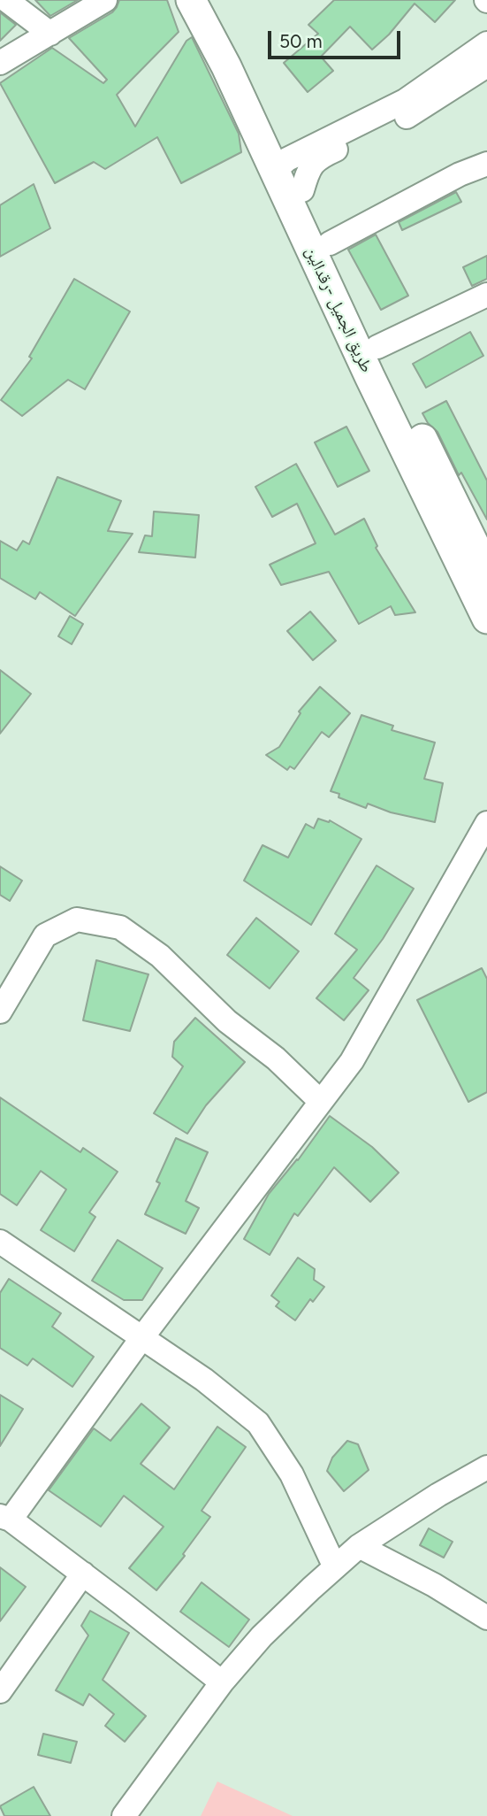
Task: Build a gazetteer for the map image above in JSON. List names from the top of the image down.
{
  "streets": {
    "main road": ["طريق الجميل -رقدالين"]
  },
  "scale_bar": "50 m"
}
